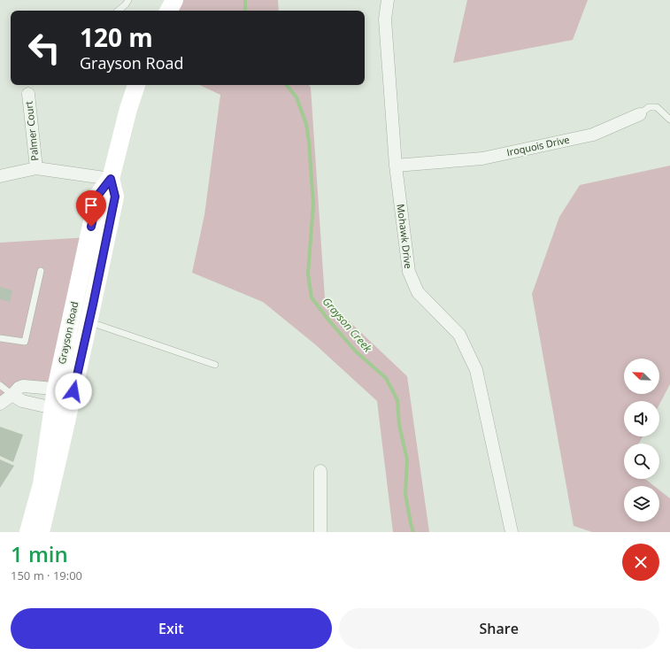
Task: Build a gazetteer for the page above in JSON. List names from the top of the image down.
{
  "streets": {
    "street": [
      "Palmer Court",
      "Iroquois Drive",
      "Mohawk Drive",
      "Grayson Road"
    ]
  },
  "crossings": [
    ["Iroquois Drive", "Mohawk Drive"]
  ],
  "water": ["Grayson Creek"],
  "north": "top left",
  "page": {
    "turn": ["120 m", "Grayson Road"],
    "heading": ["1 min", "150 m · 19:00"],
    "buttons": ["Exit", "Share"]
  }
}
